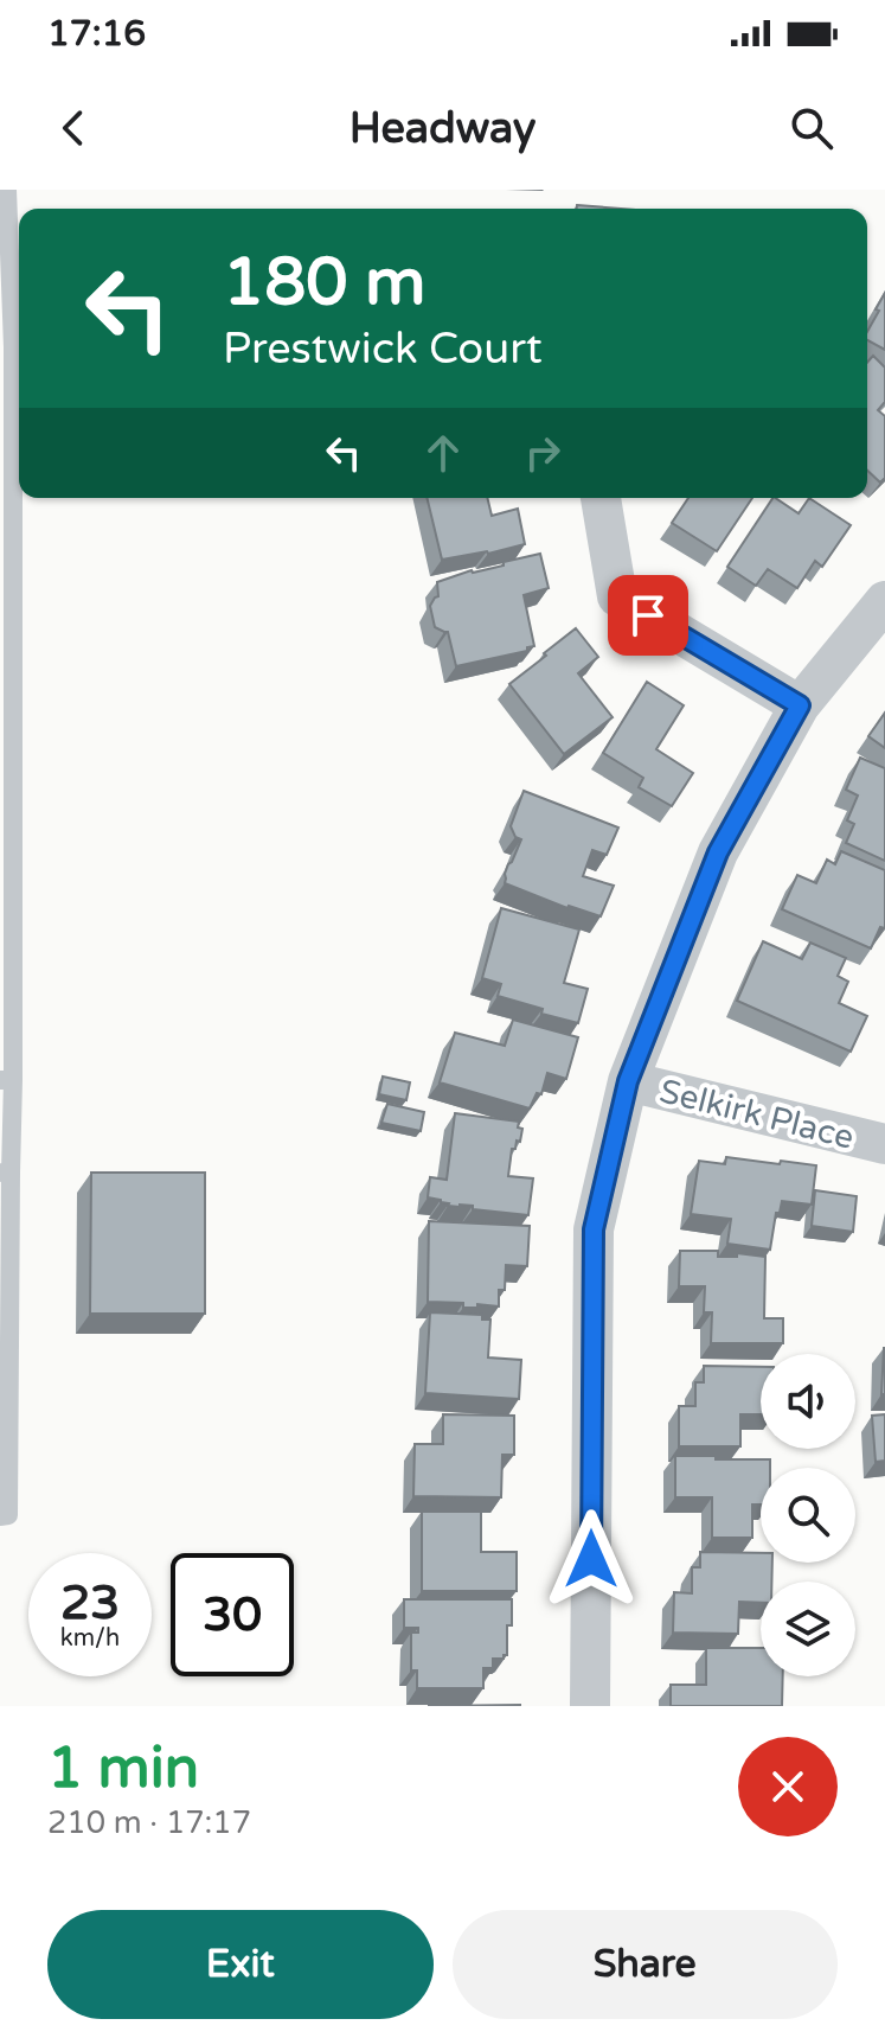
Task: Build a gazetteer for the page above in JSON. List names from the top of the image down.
{
  "streets": {
    "street": ["Selkirk Place"]
  },
  "page": {
    "status": "17:16",
    "header": "Headway",
    "turn": ["180 m", "Prestwick Court"],
    "speed": "23 km/h",
    "limit": "30",
    "heading": ["1 min", "210 m · 17:17"],
    "buttons": ["Exit", "Share"]
  }
}
